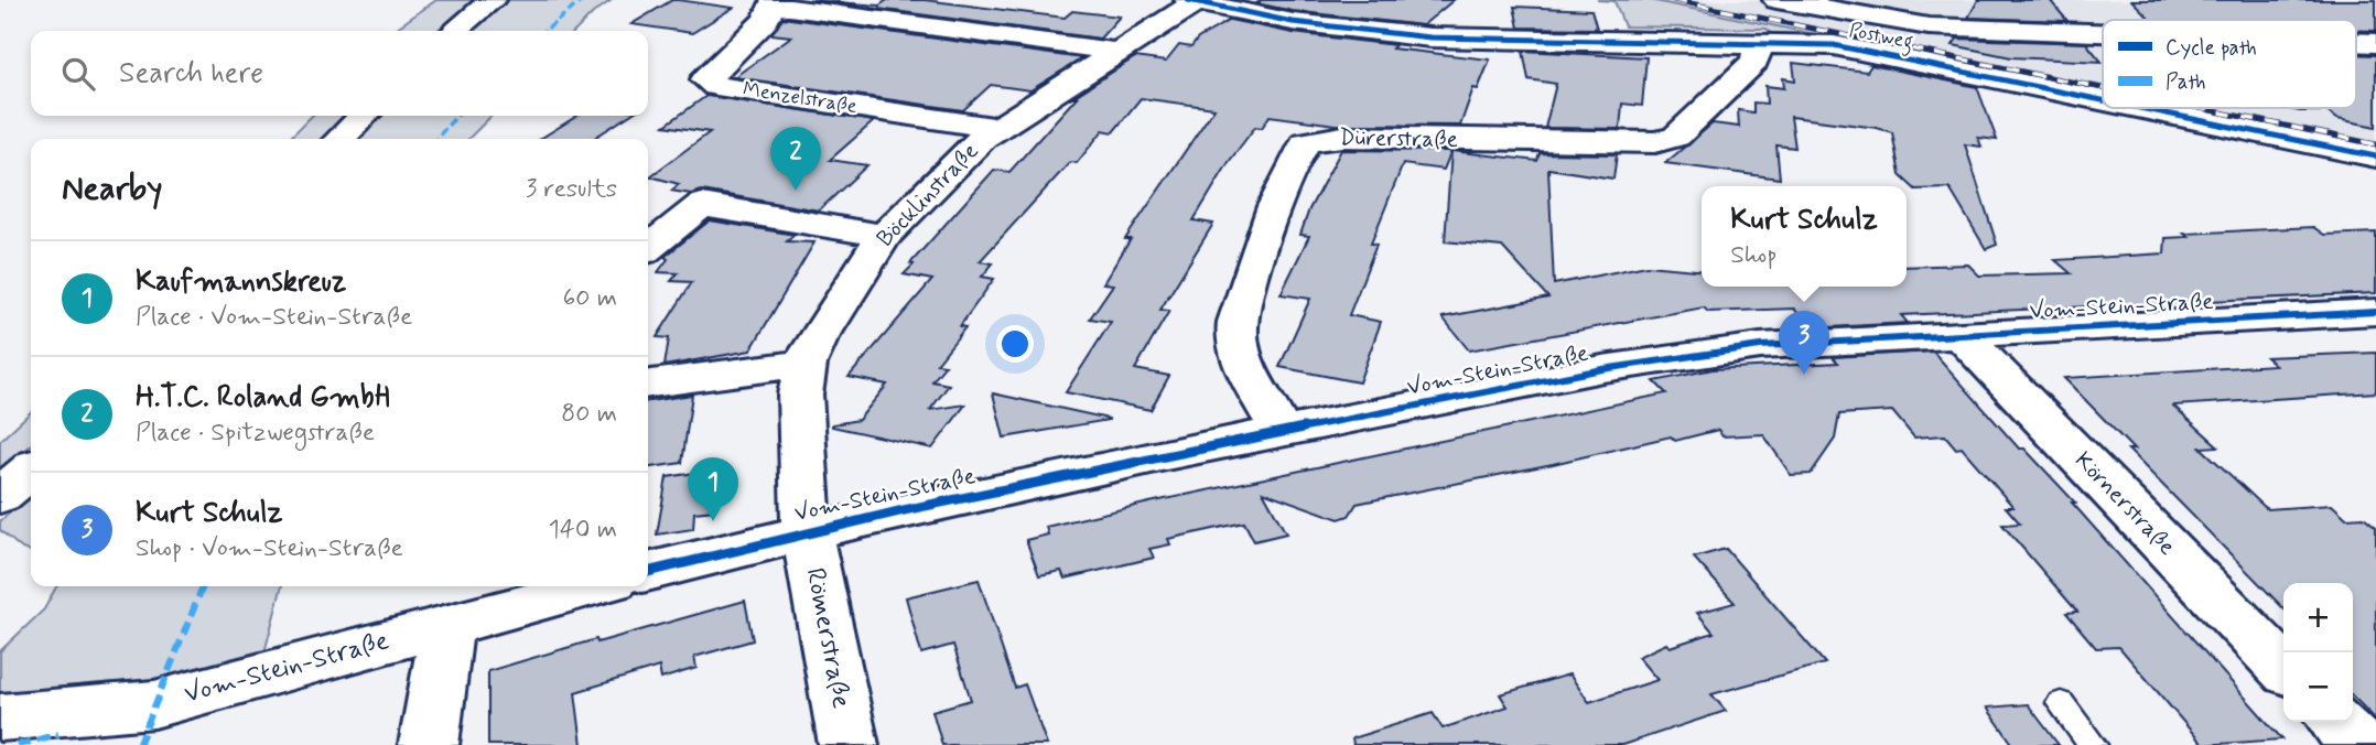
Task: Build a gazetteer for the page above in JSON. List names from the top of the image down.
{
  "streets": {
    "street": [
      "Postweg",
      "Menzelstraße",
      "Dürerstraße",
      "Böcklinstraße",
      "Vom-Stein-Straße",
      "Körnerstraße",
      "Römerstraße"
    ]
  },
  "crossings": [
    ["Postweg", "Dürerstraße"],
    ["Postweg", "Böcklinstraße"],
    ["Menzelstraße", "Böcklinstraße"],
    ["Dürerstraße", "Vom-Stein-Straße"],
    ["Böcklinstraße", "Vom-Stein-Straße"],
    ["Böcklinstraße", "Römerstraße"],
    ["Vom-Stein-Straße", "Körnerstraße"],
    ["Vom-Stein-Straße", "Römerstraße"]
  ],
  "legend": ["Cycle path", "Path"],
  "page": {
    "search": "Search here",
    "pins": ["2", "3", "1"],
    "heading": ["Nearby", "3 results"],
    "popup": ["Kurt Schulz", "Shop"],
    "list": [
      {
        "mark": "1",
        "name": "Kaufmannskreuz",
        "note": "Place · Vom-Stein-Straße",
        "value": "60 m"
      },
      {
        "mark": "2",
        "name": "H.T.C. Roland GmbH",
        "note": "Place · Spitzwegstraße",
        "value": "80 m"
      },
      {
        "mark": "3",
        "name": "Kurt Schulz",
        "note": "Shop · Vom-Stein-Straße",
        "value": "140 m"
      }
    ],
    "map_buttons": ["+", "−"]
  }
}
